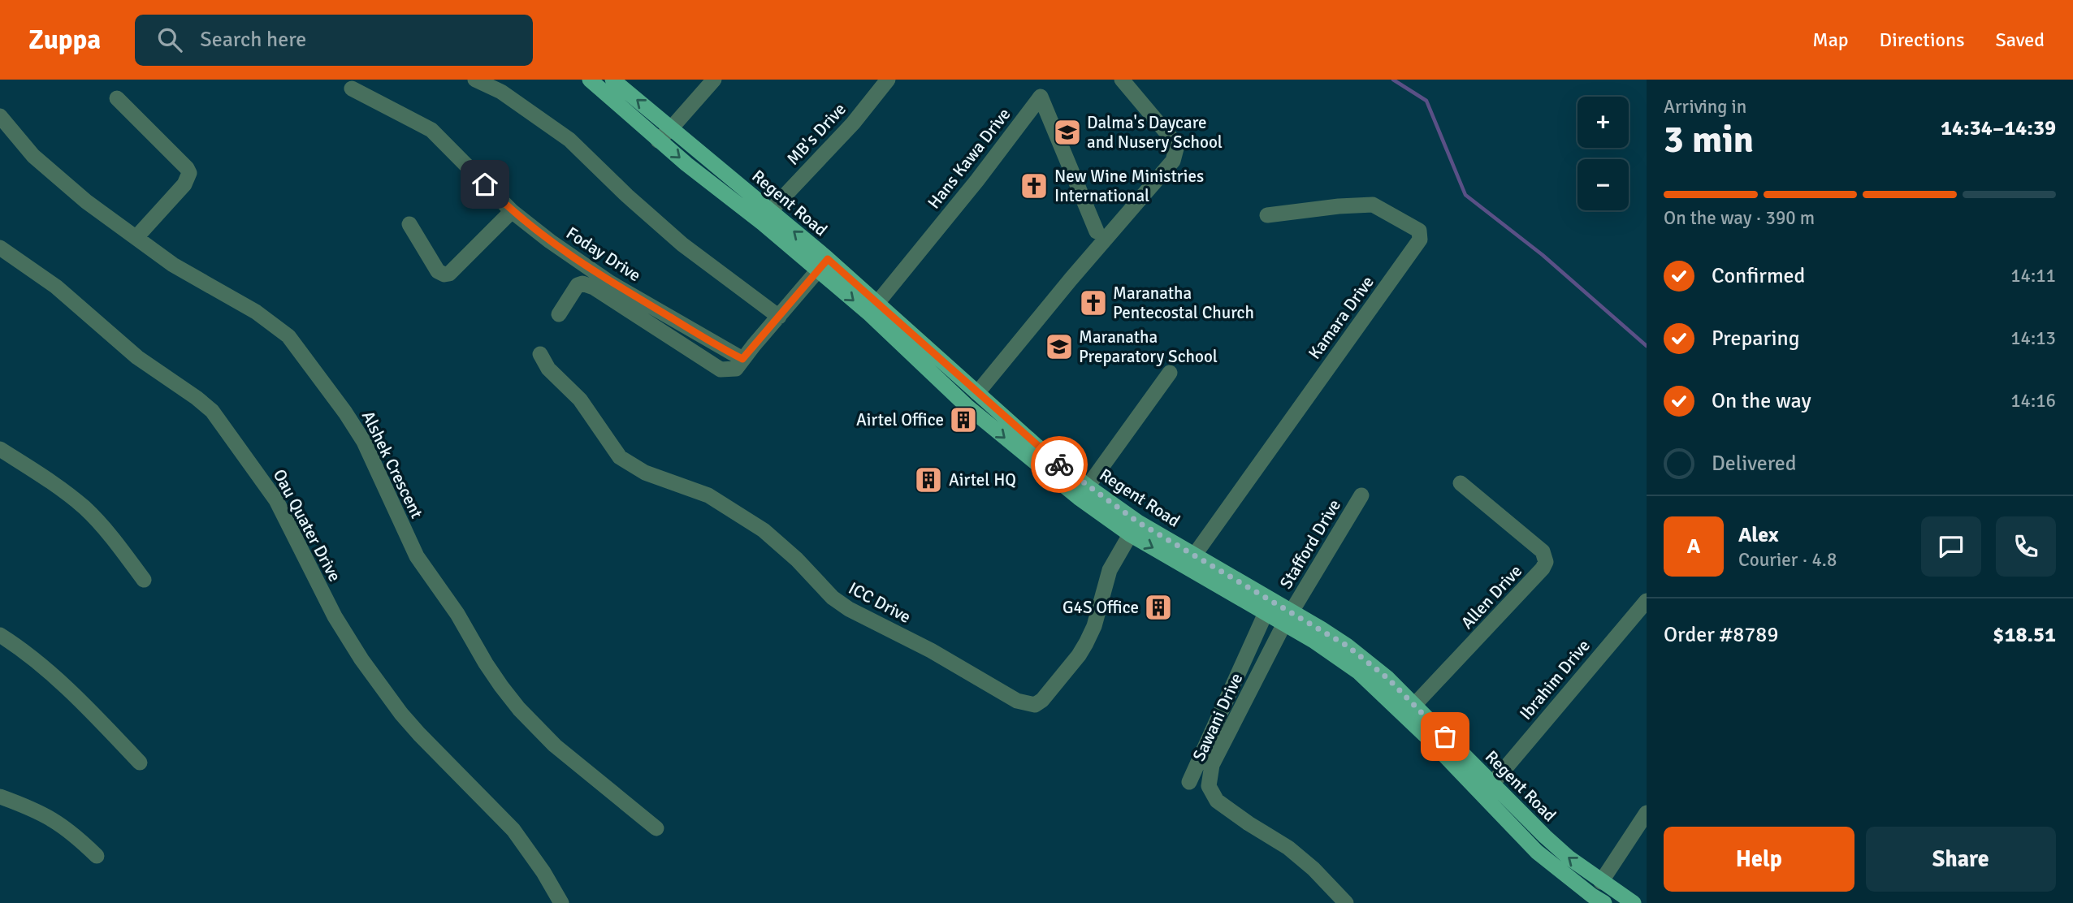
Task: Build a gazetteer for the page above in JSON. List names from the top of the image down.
{
  "streets": {
    "main road": ["Regent Road"],
    "street": [
      "MB's Drive",
      "Hans Kawa Drive",
      "Foday Drive",
      "Kamara Drive",
      "Alshek Crescent",
      "Oau Quater Drive",
      "Stafford Drive",
      "Allen Drive",
      "ICC Drive",
      "Ibrahim Drive",
      "Sawani Drive"
    ]
  },
  "crossings": [
    ["MB's Drive", "Regent Road"],
    ["Hans Kawa Drive", "Regent Road"],
    ["Regent Road", "Kamara Drive"],
    ["Regent Road", "Stafford Drive"],
    ["Regent Road", "Allen Drive"],
    ["Regent Road", "ICC Drive"],
    ["Regent Road", "Ibrahim Drive"],
    ["Regent Road", "Sawani Drive"],
    ["Stafford Drive", "Sawani Drive"]
  ],
  "places": {
    "school or university": ["Dalma's Daycare and Nusery School", "Maranatha Preparatory School"],
    "church": ["New Wine Ministries International", "Maranatha Pentecostal Church"],
    "building": ["Airtel Office", "Airtel HQ", "G4S Office"]
  },
  "page": {
    "header": "Zuppa",
    "search": "Search here",
    "nav": ["Map", "Directions", "Saved"],
    "heading": ["3 min", "Arriving in", "14:34–14:39"],
    "panel": [
      "Alex",
      "Courier · 4.8",
      "Order #8789",
      "$18.51"
    ],
    "map_buttons": ["+", "−"],
    "bar": "On the way · 390 m",
    "list": [
      ["Confirmed", "14:11"],
      ["Preparing", "14:13"],
      ["On the way", "14:16"],
      "Delivered"
    ],
    "round": "A",
    "buttons": ["Help", "Share"]
  }
}
